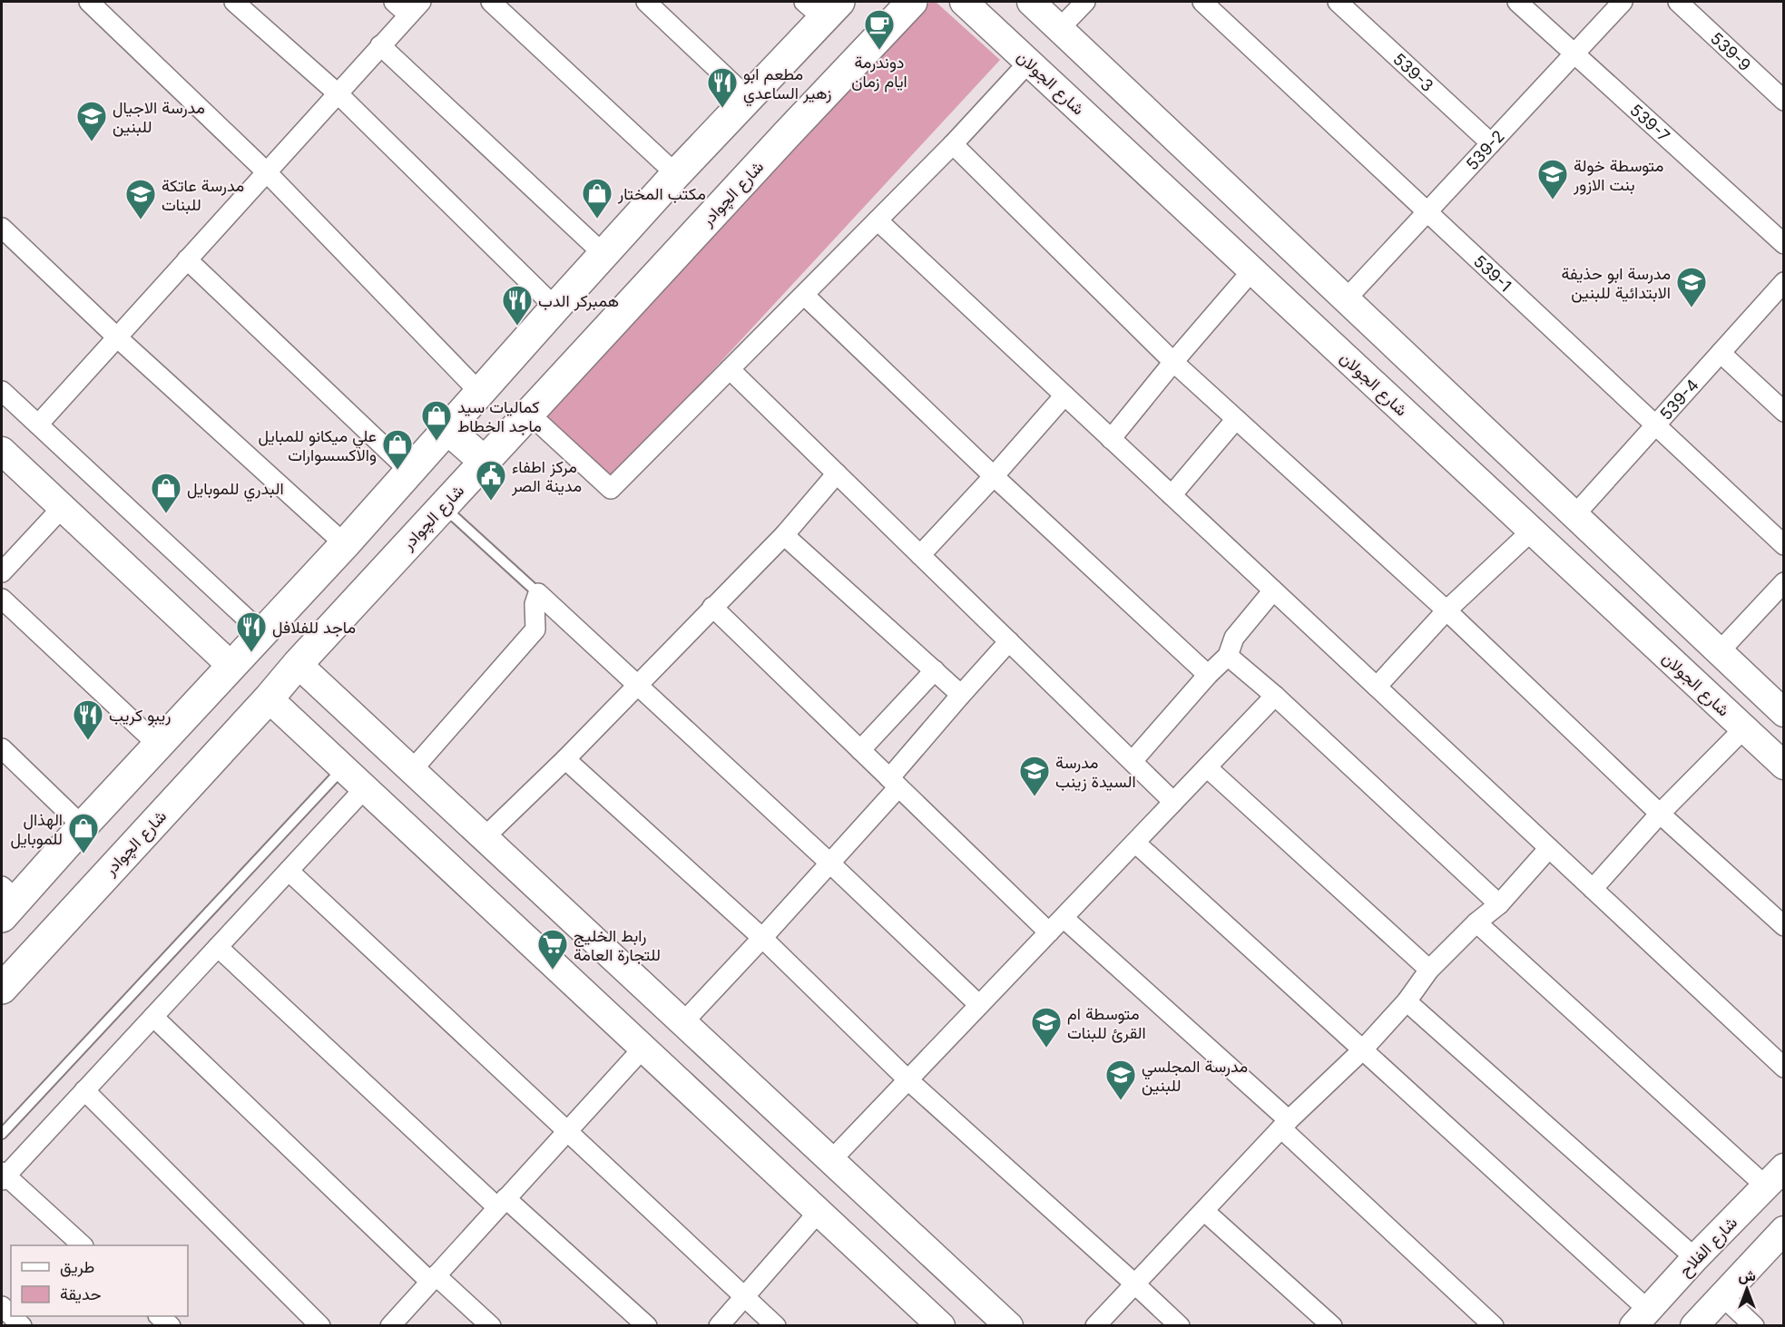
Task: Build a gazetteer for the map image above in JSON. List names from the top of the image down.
{
  "streets": {
    "main road": ["شارع الچوادر"],
    "street": [
      "539-9",
      "539-3",
      "شارع الجولان",
      "539-7",
      "539-2",
      "539-1",
      "539-4",
      "شارع الفلاح"
    ]
  },
  "crossings": [
    ["539-3", "539-2"],
    ["539-7", "539-2"],
    ["539-2", "539-1"],
    ["539-1", "539-4"]
  ],
  "places": {
    "cafe": ["دوندرمة ايام زمان"],
    "restaurant": [
      "مطعم ابو زهير الساعدي",
      "همبركر الدب",
      "ماجد للفلافل",
      "ريبو كريب"
    ],
    "school or university": [
      "مدرسة الاجيال للبنين",
      "متوسطة خولة بنت الازور",
      "مدرسة عاتكة للبنات",
      "مدرسة ابو حذيفة الابتدائية للبنين",
      "مدرسة السيدة زينب",
      "متوسطة ام القرئ للبنات",
      "مدرسة المجلسي للبنين"
    ],
    "shop": [
      "مكتب المختار",
      "كماليات سيد ماجد الخطاط",
      "علي ميكانو للمبايل والاكسسوارات",
      "البدري للموبايل",
      "الهذال للموبايل"
    ],
    "public building": ["مركز اطفاء مدينة الصر"],
    "supermarket": ["رابط الخليج للتجارة العامة"]
  },
  "legend": ["طريق", "حديقة"],
  "north": "top"
}
